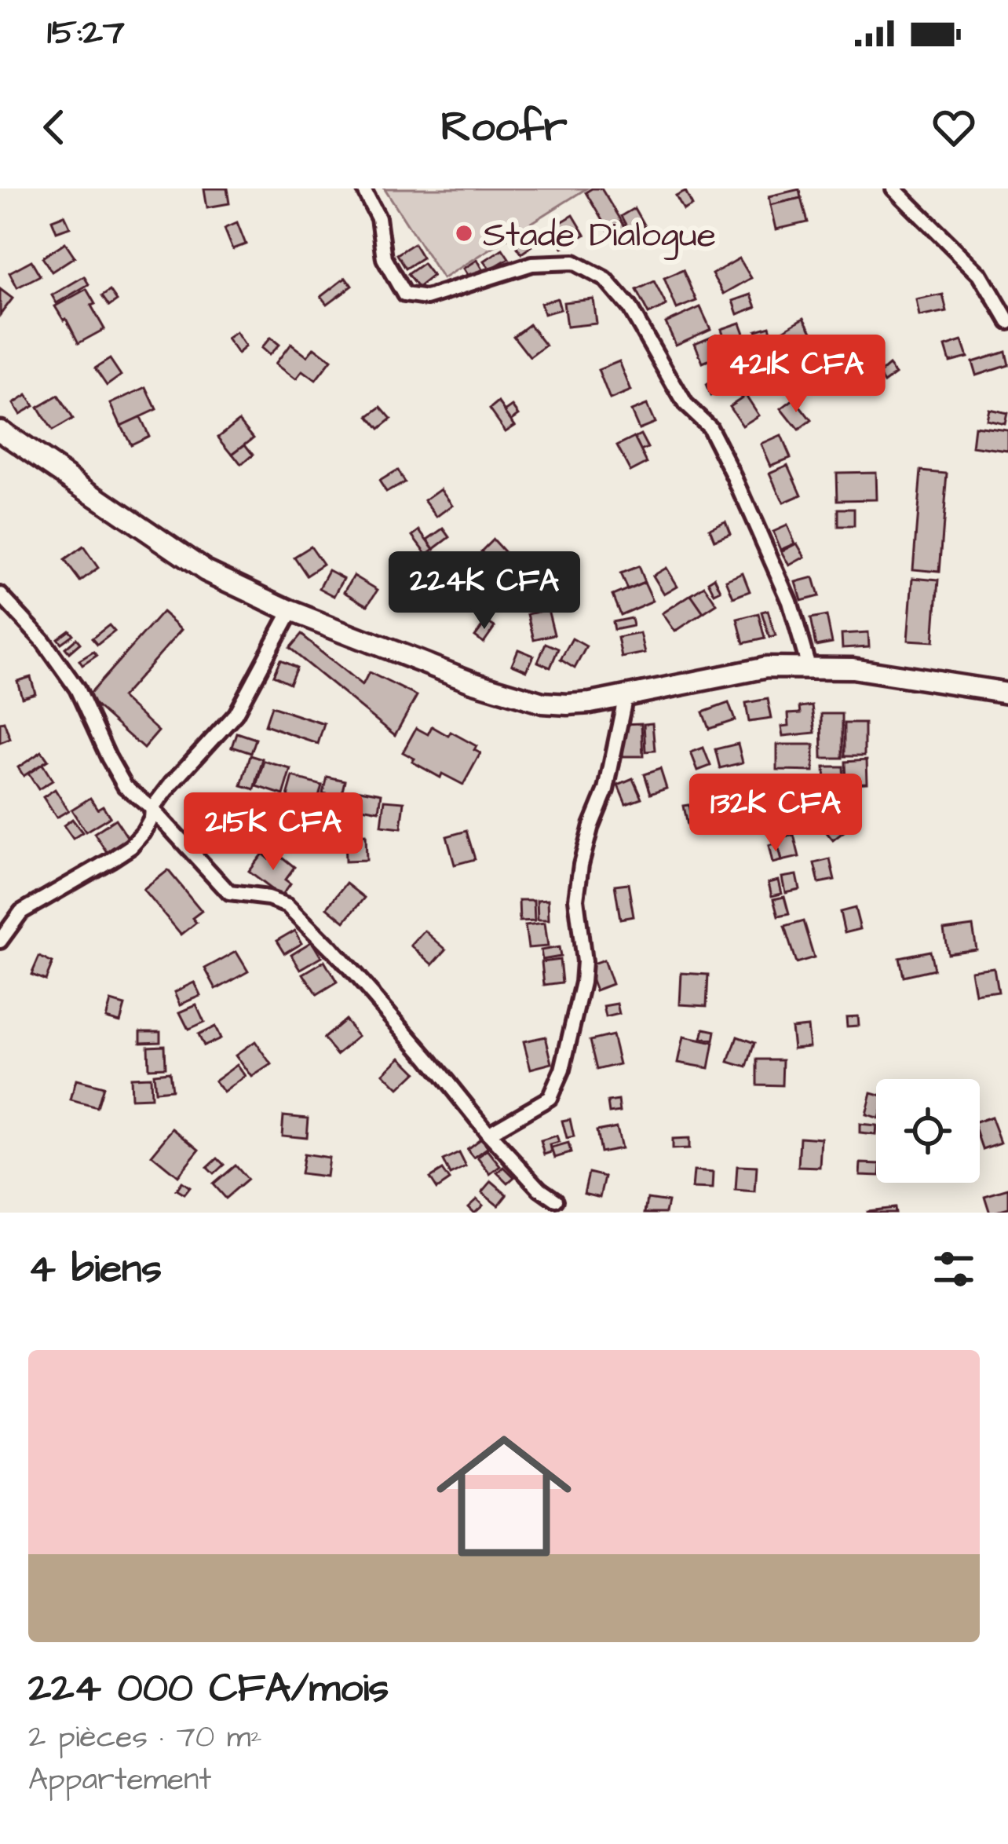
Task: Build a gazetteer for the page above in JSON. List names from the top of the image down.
{
  "places": ["Stade Dialogue"],
  "page": {
    "status": "15:27",
    "header": "Roofr",
    "price": [
      "421K CFA",
      "224K CFA",
      "132K CFA",
      "215K CFA"
    ],
    "heading": "4 biens",
    "list": [
      {
        "name": "224 000 CFA/mois",
        "note": "2 pièces · 70 m² · Appartement"
      }
    ]
  }
}
